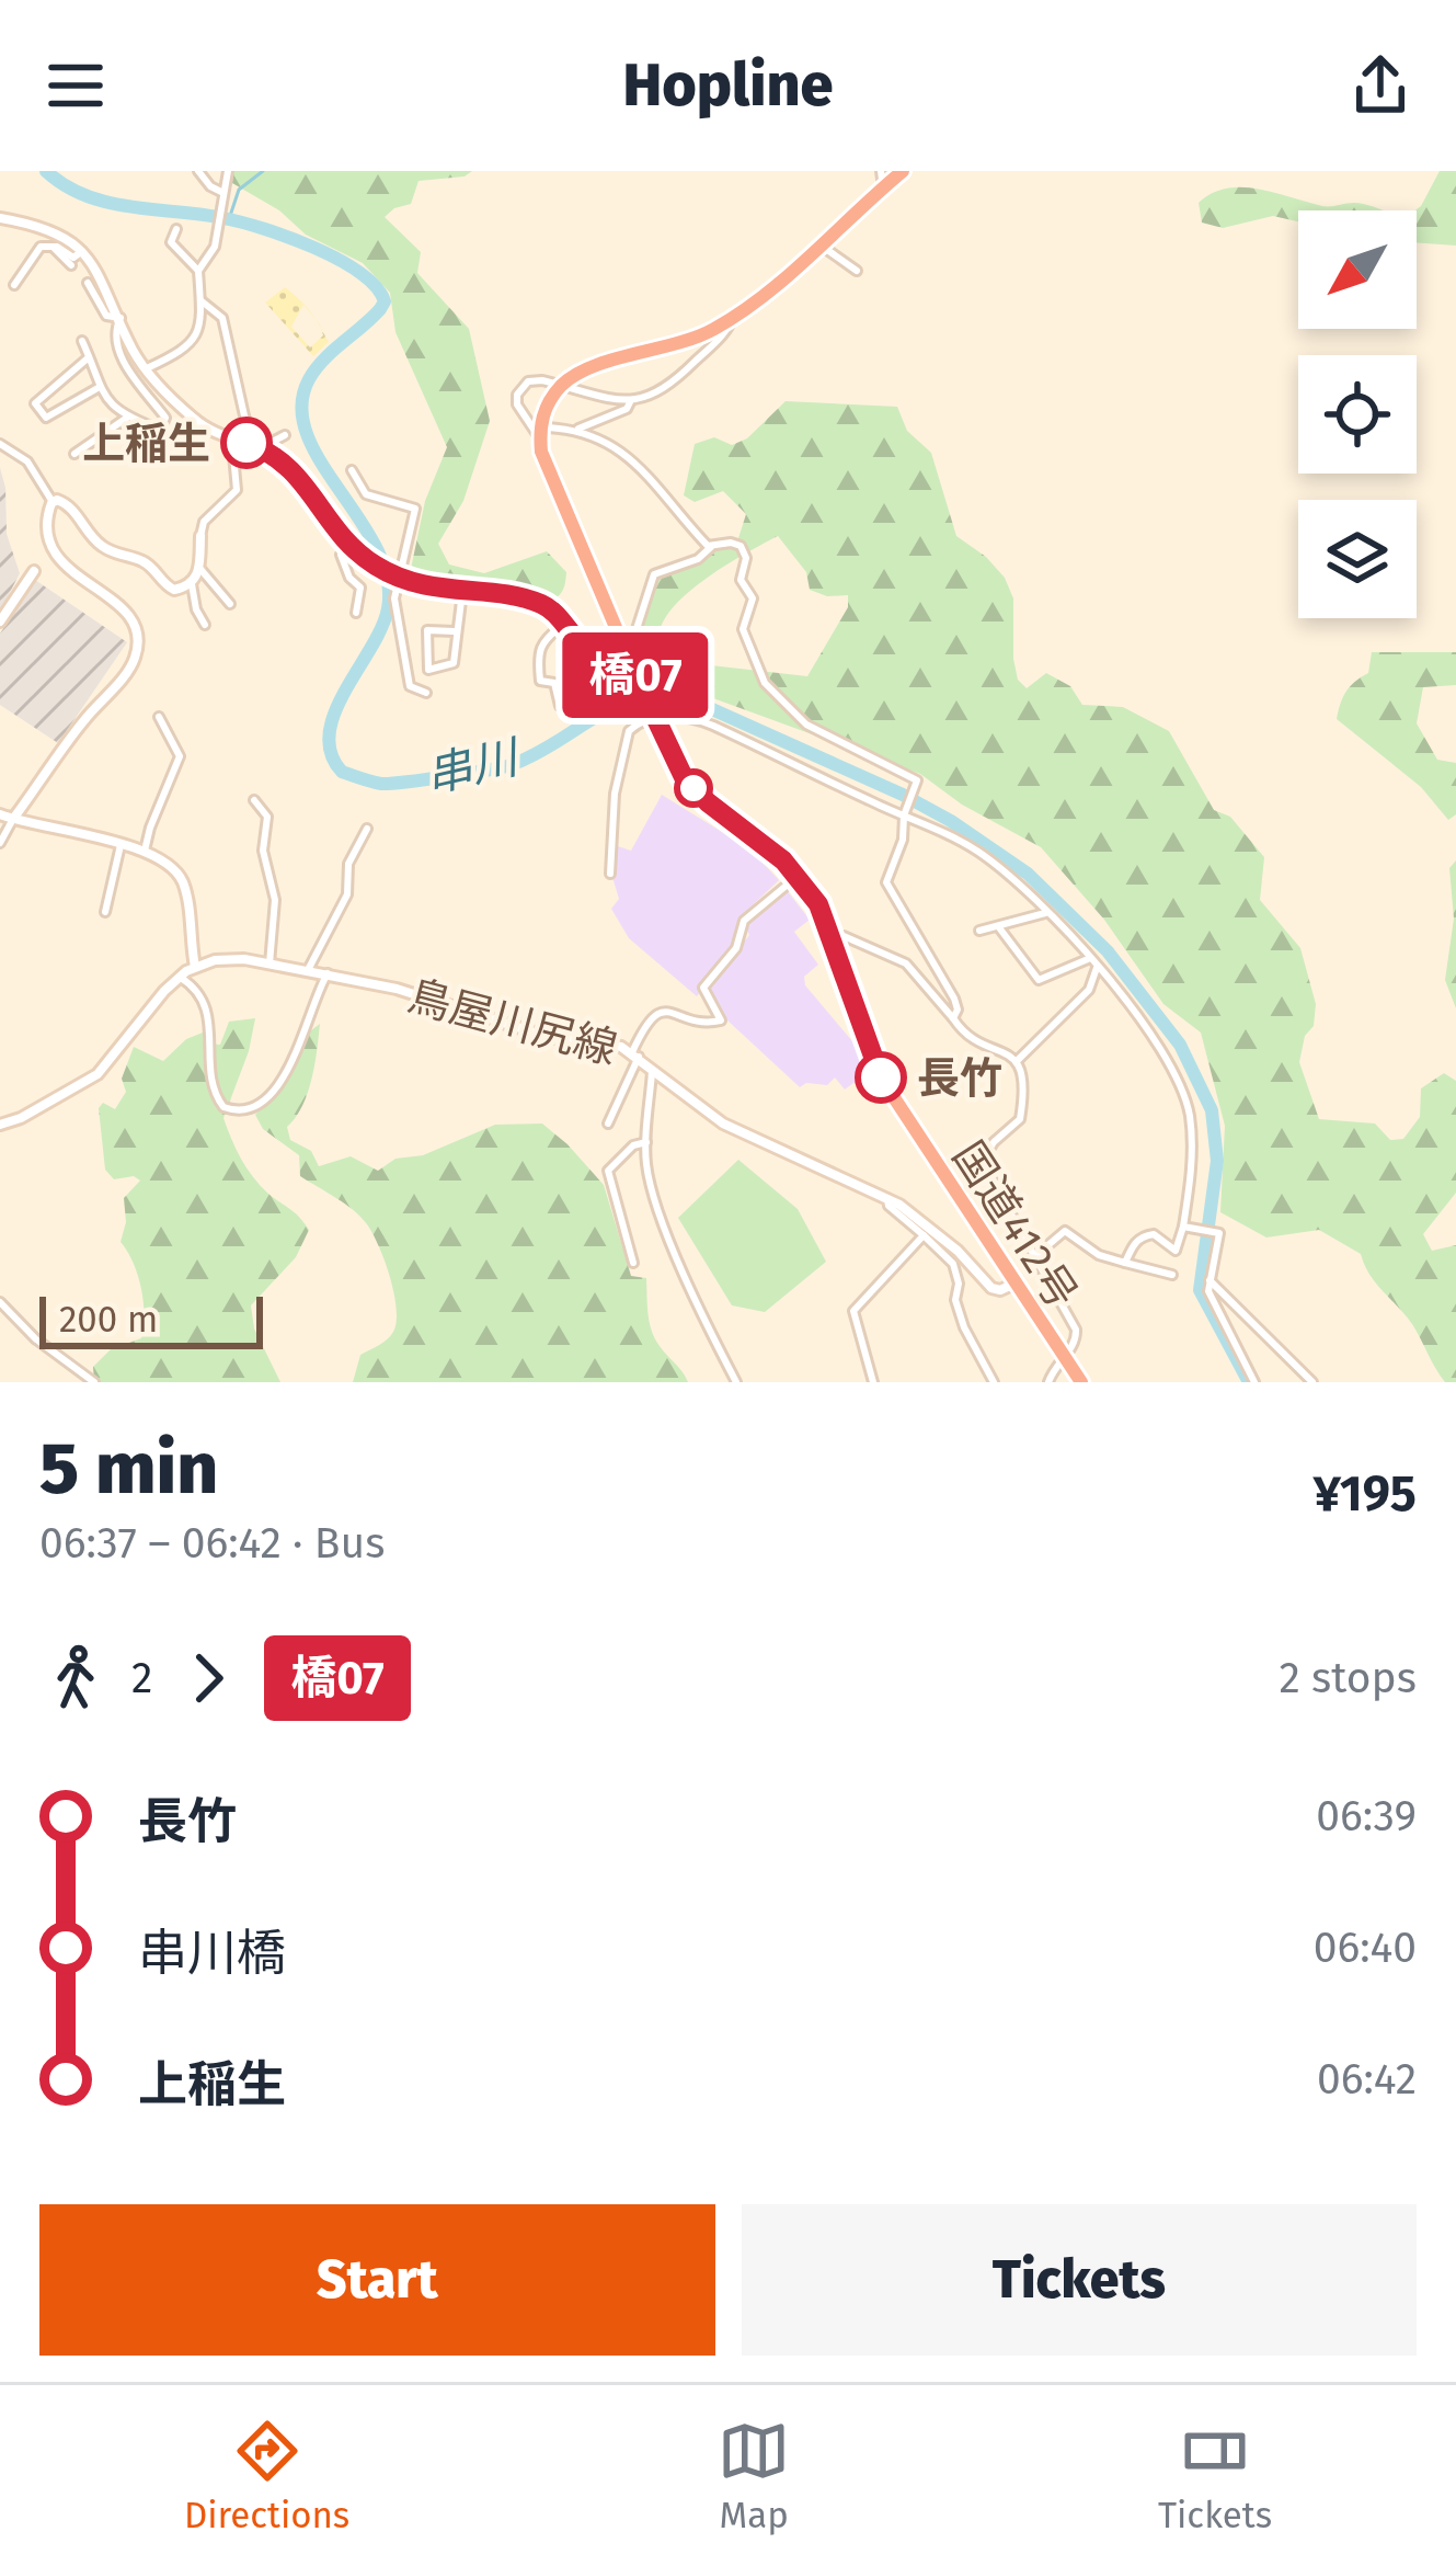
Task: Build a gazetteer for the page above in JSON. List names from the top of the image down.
{
  "streets": {
    "highway": ["国道412号"],
    "main road": ["鳥屋川尻線"]
  },
  "crossings": [
    ["鳥屋川尻線", "国道412号"]
  ],
  "water": ["串川"],
  "places": ["上稲生", "長竹"],
  "lines": ["bus line 橋07"],
  "scale_bar": "200 m",
  "north": "bottom left",
  "page": {
    "header": "Hopline",
    "on_map": "橋07",
    "scale": "200 m",
    "heading": ["5 min", "06:37 – 06:42 · Bus", "¥195"],
    "legs": ["2", "橋07", "2 stops"],
    "list": [
      {
        "name": "長竹",
        "value": "06:39"
      },
      {
        "name": "串川橋",
        "value": "06:40"
      },
      {
        "name": "上稲生",
        "value": "06:42"
      }
    ],
    "buttons": ["Start", "Tickets"],
    "tabs": ["Directions", "Map", "Tickets"]
  }
}
